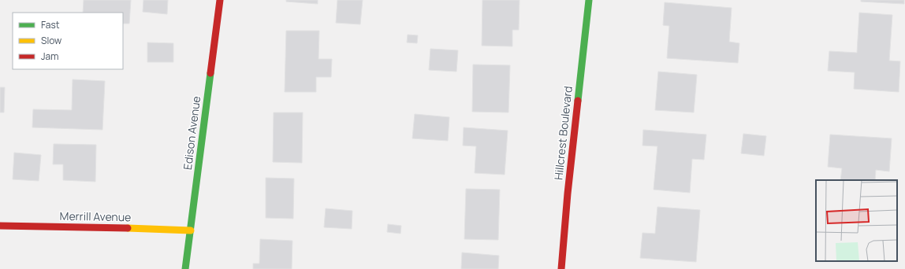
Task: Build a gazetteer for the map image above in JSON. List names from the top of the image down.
{
  "streets": {
    "street": ["Edison Avenue", "Hillcrest Boulevard", "Merrill Avenue"]
  },
  "crossings": [
    ["Edison Avenue", "Merrill Avenue"]
  ],
  "legend": ["Fast", "Slow", "Jam"]
}
